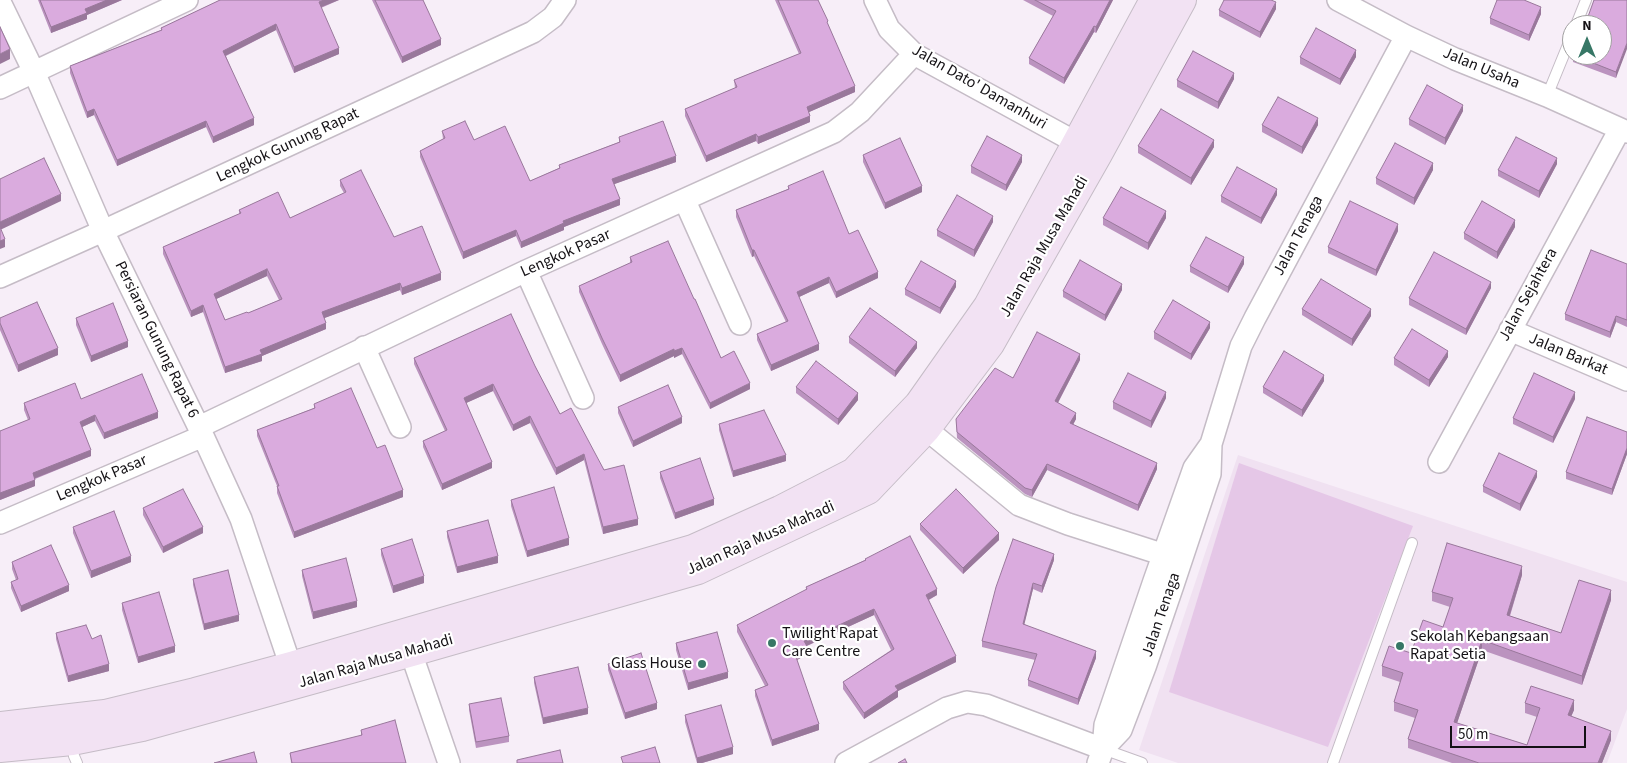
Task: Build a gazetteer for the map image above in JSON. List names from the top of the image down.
{
  "streets": {
    "main road": ["Jalan Raja Musa Mahadi"],
    "street": [
      "Jalan Usaha",
      "Jalan Dato' Damanhuri",
      "Lengkok Gunung Rapat",
      "Jalan Tenaga",
      "Lengkok Pasar",
      "Jalan Sejahtera",
      "Persiaran Gunung Rapat 6",
      "Jalan Barkat"
    ]
  },
  "crossings": [
    ["Jalan Usaha", "Jalan Tenaga"],
    ["Jalan Usaha", "Jalan Sejahtera"],
    ["Jalan Dato' Damanhuri", "Jalan Raja Musa Mahadi"],
    ["Jalan Dato' Damanhuri", "Lengkok Pasar"],
    ["Lengkok Gunung Rapat", "Persiaran Gunung Rapat 6"],
    ["Jalan Raja Musa Mahadi", "Persiaran Gunung Rapat 6"],
    ["Lengkok Pasar", "Persiaran Gunung Rapat 6"],
    ["Jalan Sejahtera", "Jalan Barkat"]
  ],
  "places": ["Twilight Rapat Care Centre", "Sekolah Kebangsaan Rapat Setia", "Glass House"],
  "scale_bar": "50 m",
  "north": "top"
}
